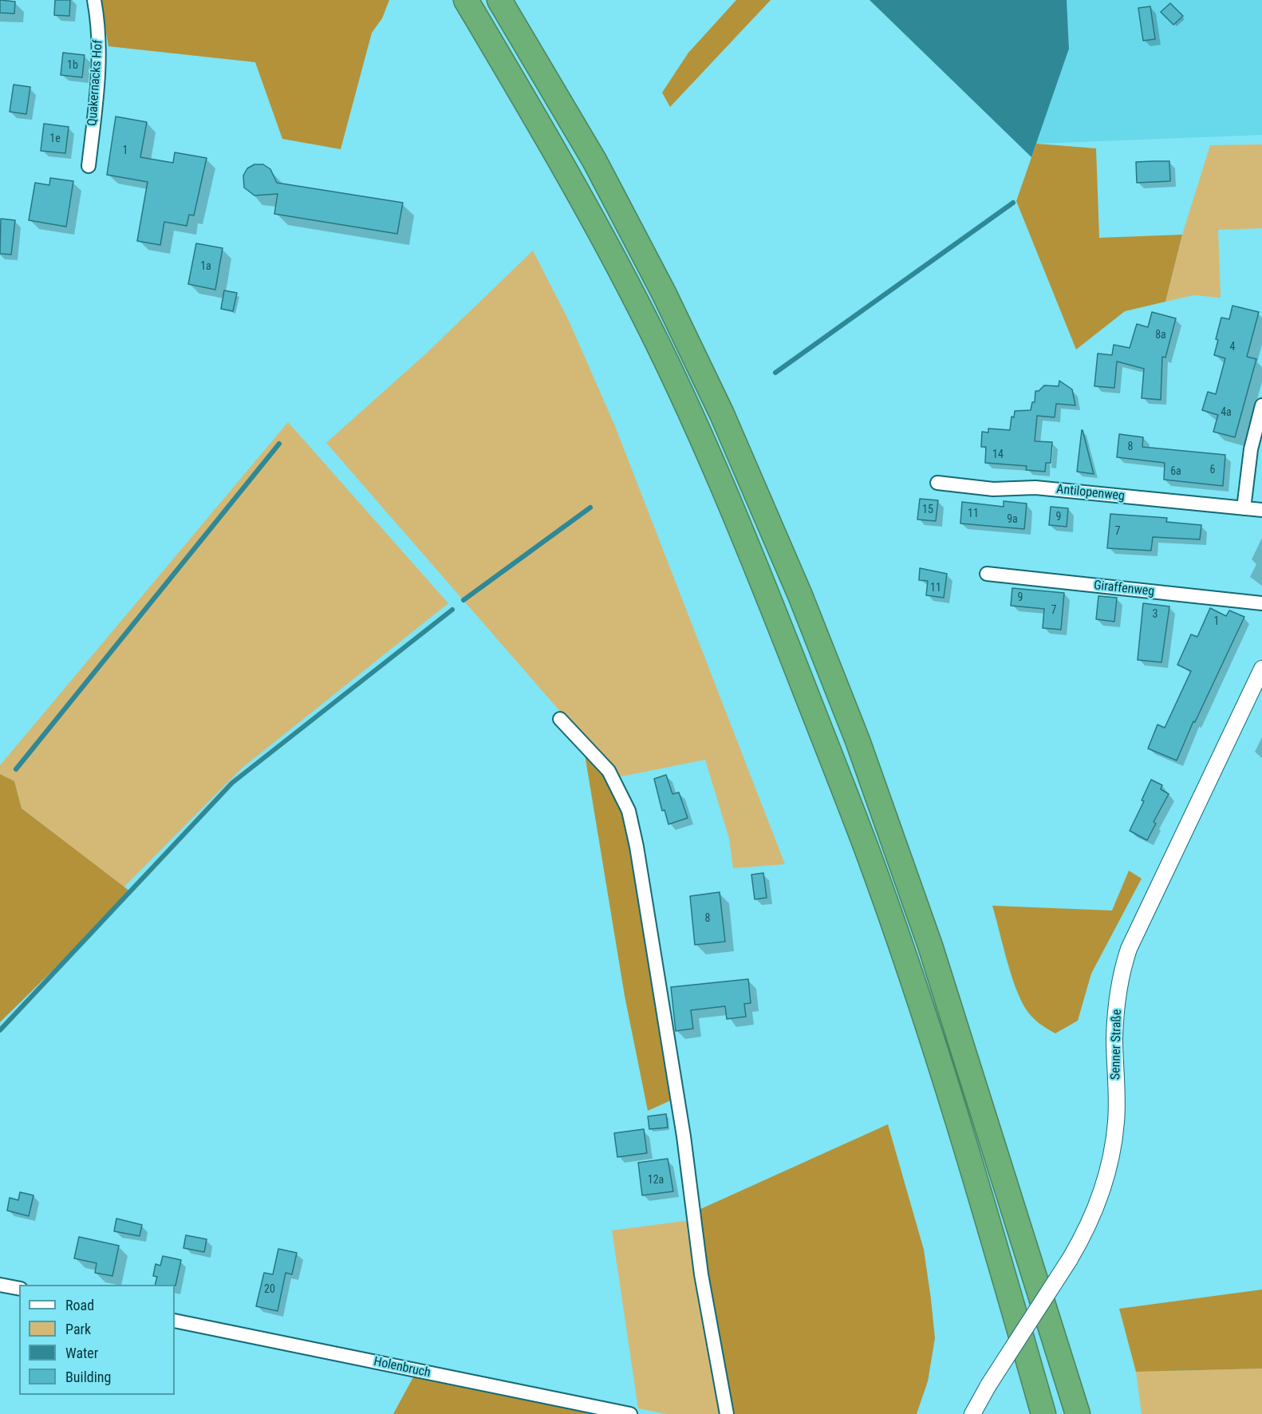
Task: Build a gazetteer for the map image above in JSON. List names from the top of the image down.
{
  "streets": {
    "street": [
      "Quakernacks Hof",
      "Antilopenweg",
      "Giraffenweg",
      "Senner Straße",
      "Holenbruch"
    ]
  },
  "house_numbers": [
    "1b",
    "1e",
    "1",
    "1a",
    "8a",
    "4",
    "4a",
    "8",
    "14",
    "6",
    "6a",
    "15",
    "11",
    "9",
    "9a",
    "7",
    "11",
    "9",
    "7",
    "3",
    "1",
    "8",
    "12a",
    "20"
  ],
  "legend": [
    "Road",
    "Park",
    "Water",
    "Building"
  ]
}
